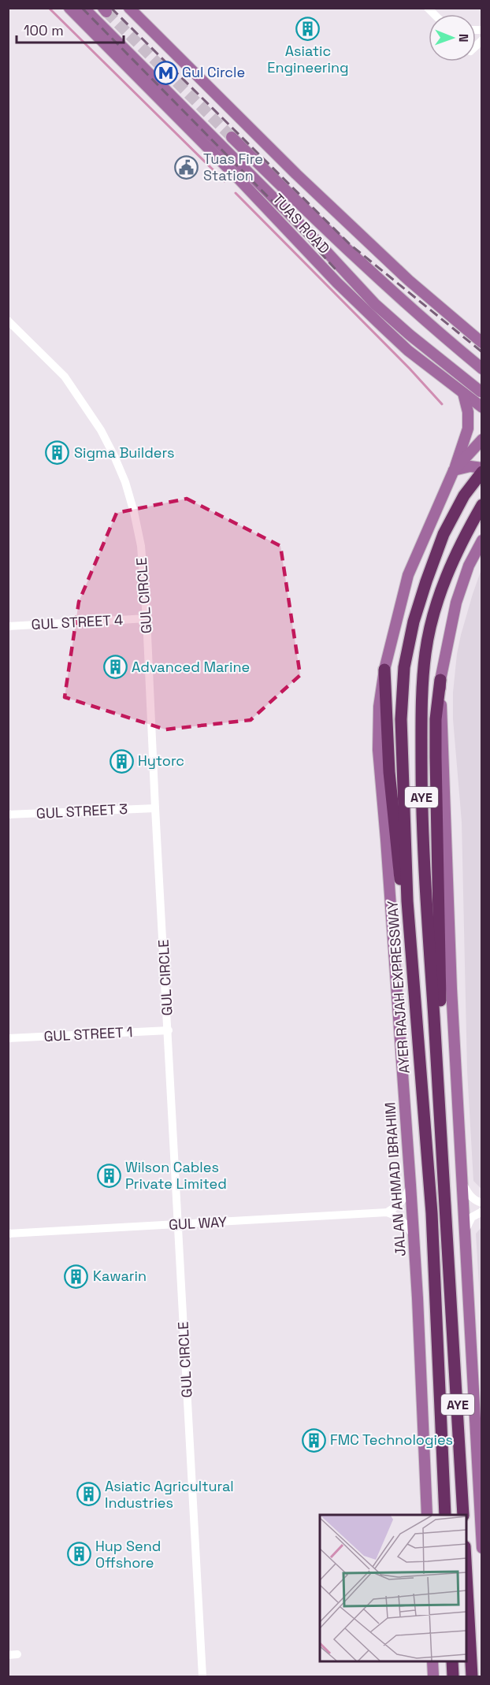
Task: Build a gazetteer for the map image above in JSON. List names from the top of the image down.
{
  "streets": {
    "highway": ["AYE", "AYER RAJAH EXPRESSWAY"],
    "main road": ["TUAS ROAD", "JALAN AHMAD IBRAHIM"],
    "street": [
      "GUL CIRCLE",
      "GUL STREET 4",
      "GUL STREET 3",
      "GUL STREET 1",
      "GUL WAY"
    ]
  },
  "crossings": [
    ["GUL CIRCLE", "GUL STREET 4"],
    ["GUL CIRCLE", "GUL STREET 3"],
    ["GUL CIRCLE", "GUL STREET 1"],
    ["GUL CIRCLE", "GUL WAY"]
  ],
  "places": {
    "building": [
      "Asiatic Engineering",
      "Sigma Builders",
      "Advanced Marine",
      "Hytorc",
      "Wilson Cables Private Limited",
      "Kawarin",
      "FMC Technologies",
      "Asiatic Agricultural Industries",
      "Hup Send Offshore"
    ],
    "metro station": ["Gul Circle"],
    "public building": ["Tuas Fire Station"]
  },
  "scale_bar": "100 m",
  "north": "right"
}
